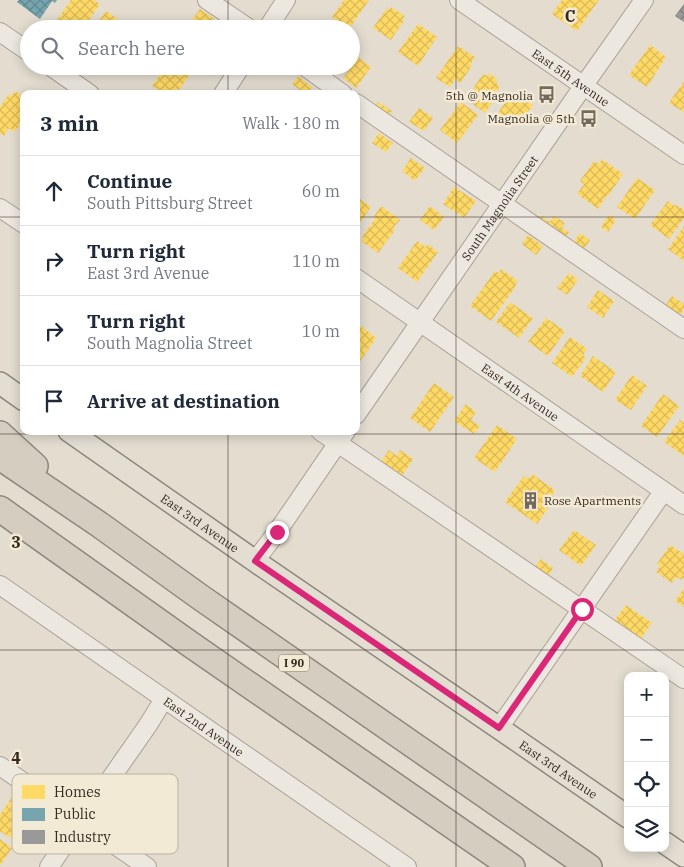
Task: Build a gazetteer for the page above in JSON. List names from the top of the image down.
{
  "streets": {
    "highway": ["I 90"],
    "main road": ["East 3rd Avenue"],
    "street": [
      "East 5th Avenue",
      "South Magnolia Street",
      "East 4th Avenue",
      "East 2nd Avenue"
    ]
  },
  "crossings": [
    ["East 5th Avenue", "South Magnolia Street"],
    ["South Magnolia Street", "East 4th Avenue"]
  ],
  "places": {
    "bus stop": ["5th @ Magnolia", "Magnolia @ 5th"],
    "building": ["Rose Apartments"]
  },
  "legend": ["Homes", "Public", "Industry"],
  "page": {
    "search": "Search here",
    "heading": ["3 min", "Walk · 180 m"],
    "list": [
      ["Continue", "South Pittsburg Street", "60 m"],
      ["Turn right", "East 3rd Avenue", "110 m"],
      ["Turn right", "South Magnolia Street", "10 m"],
      "Arrive at destination"
    ],
    "map_buttons": ["+", "−"]
  },
  "grid": {
    "columns": ["C"],
    "rows": ["3", "4"]
  }
}
